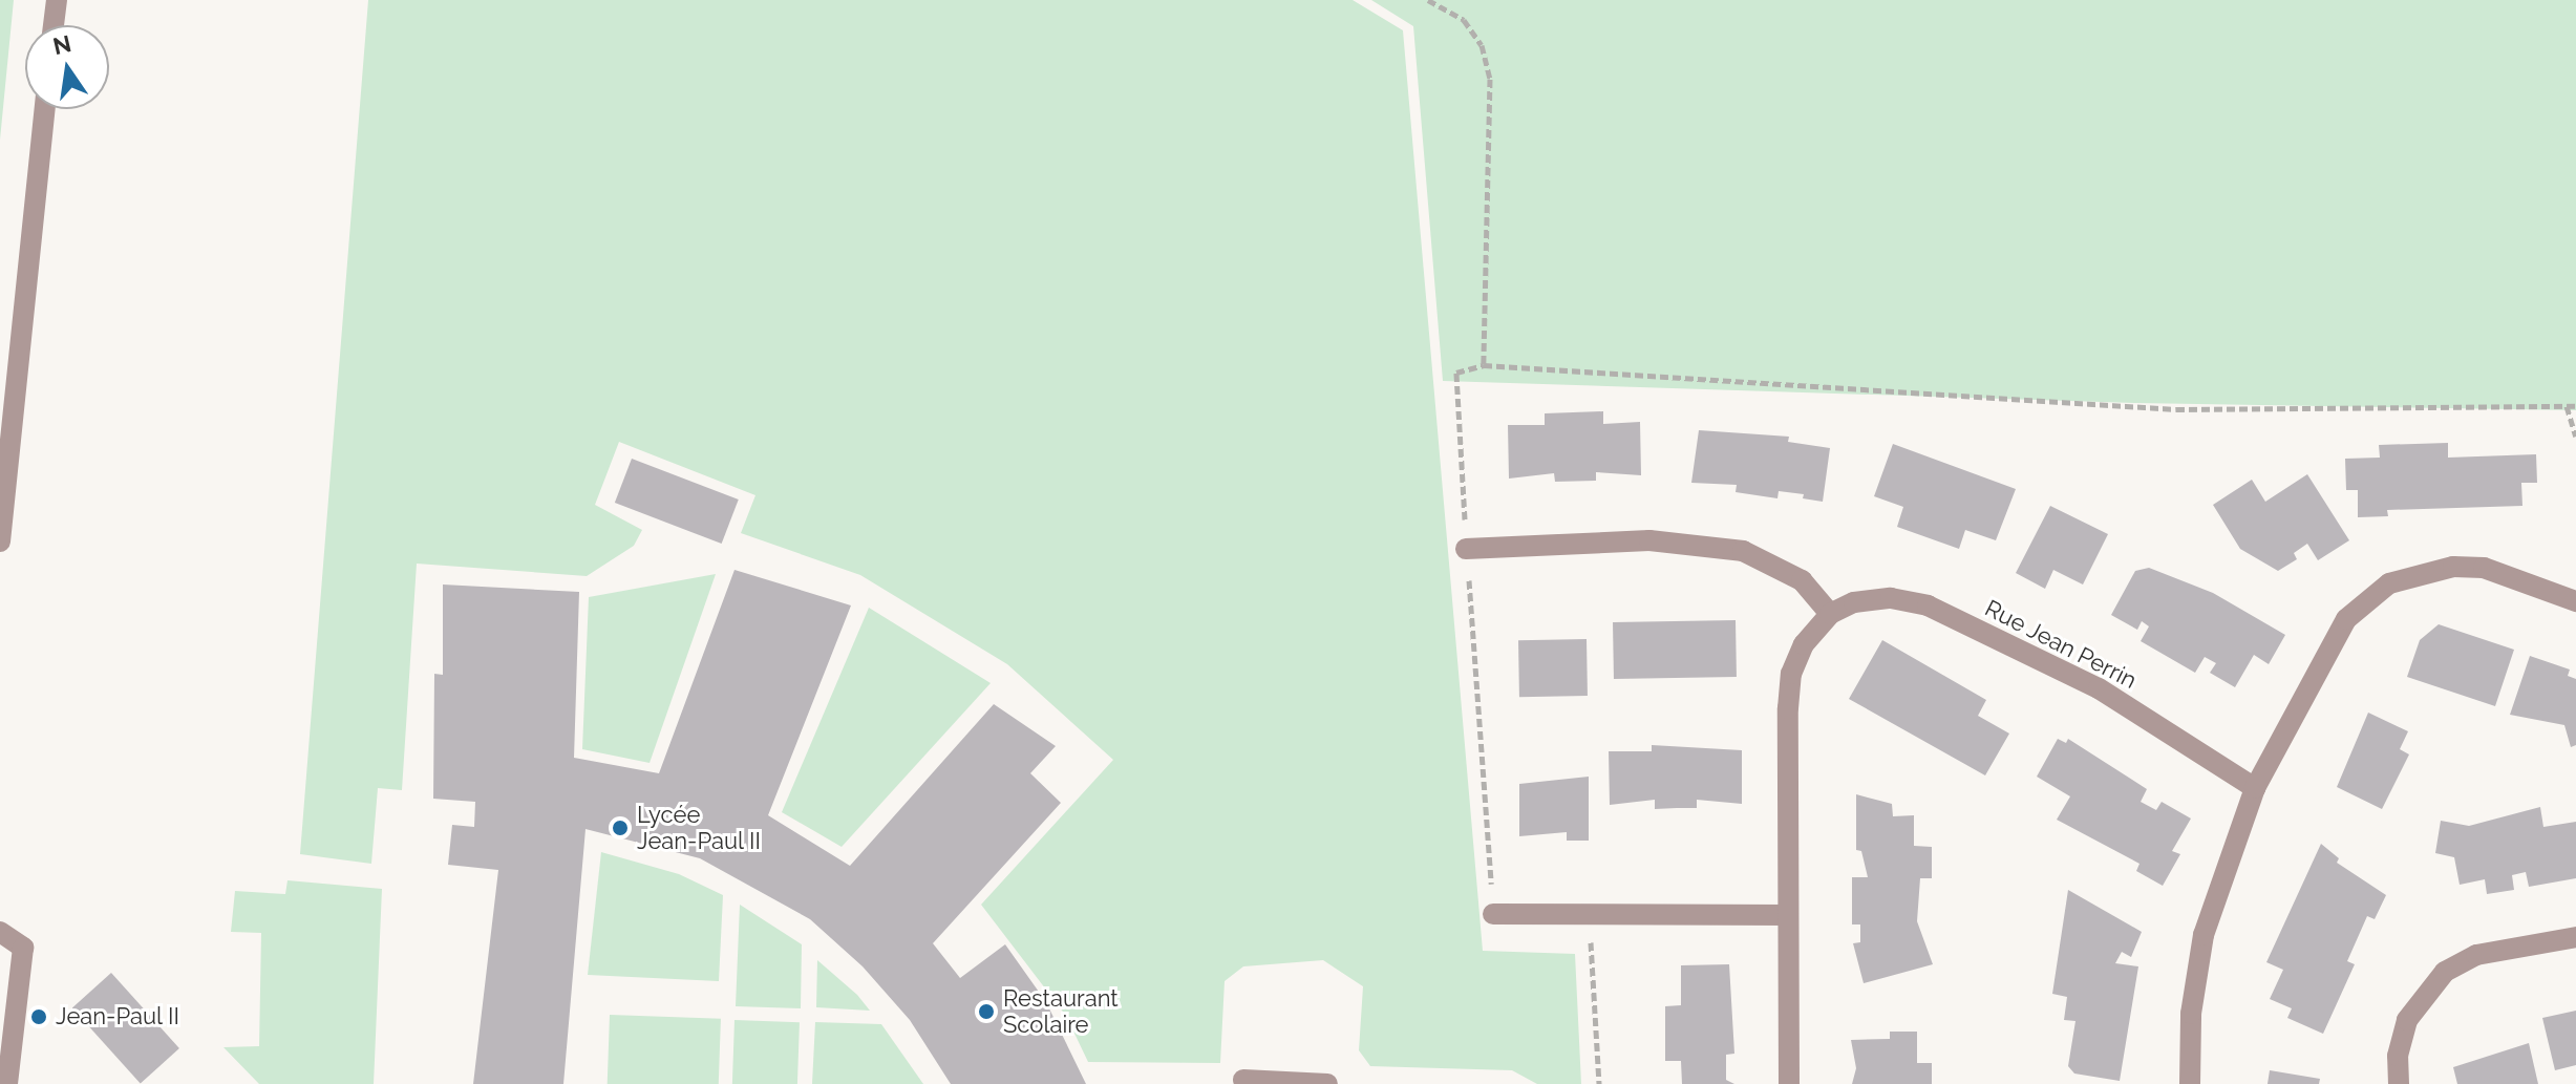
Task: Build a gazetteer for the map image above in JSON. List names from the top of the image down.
{
  "streets": {
    "street": ["Rue Jean Perrin"]
  },
  "places": ["Lycée Jean-Paul II", "Restaurant Scolaire", "Jean-Paul II"],
  "north": "top"
}
